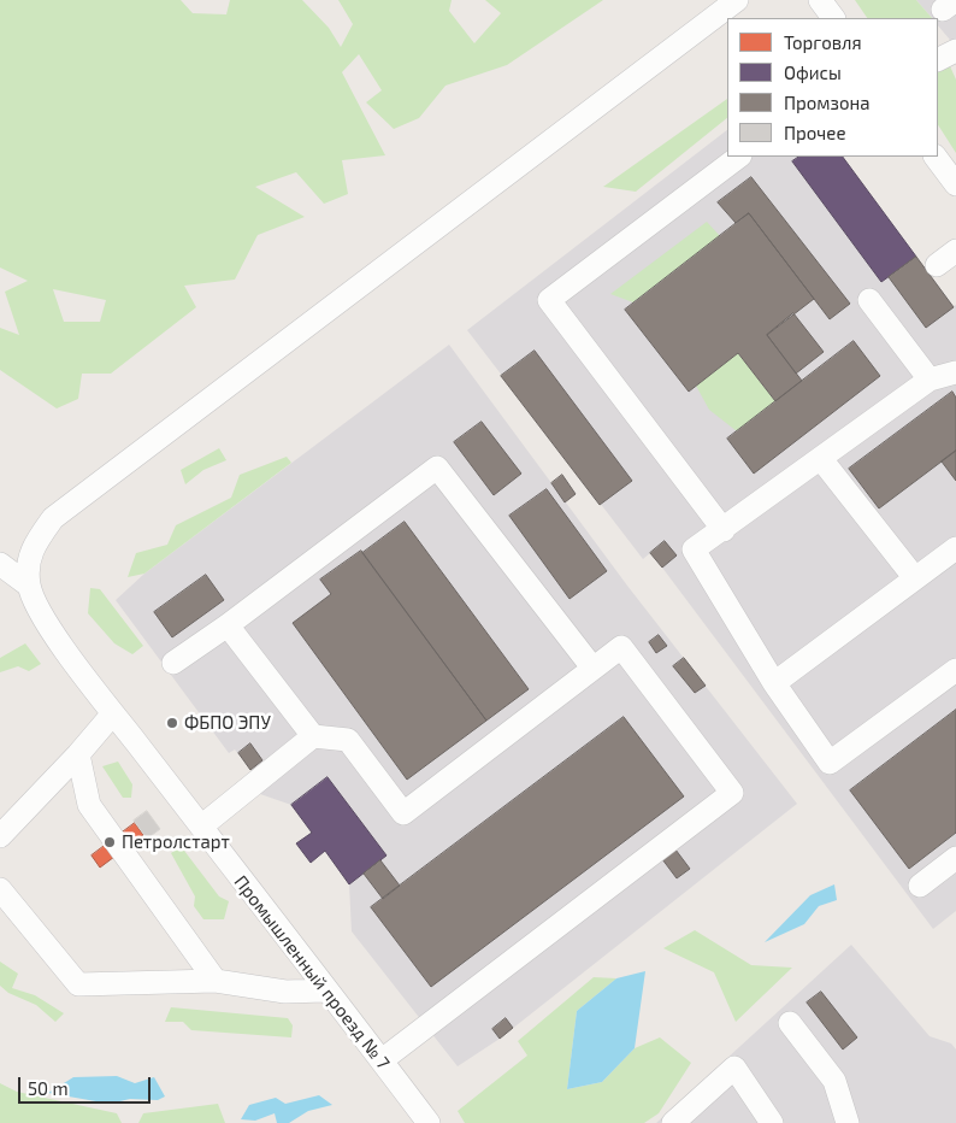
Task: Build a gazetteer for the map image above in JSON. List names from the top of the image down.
{
  "streets": {
    "street": ["Промышленный проезд № 7"]
  },
  "places": ["ФБПО ЭПУ", "Петролстарт"],
  "legend": [
    "Торговля",
    "Офисы",
    "Промзона",
    "Прочее"
  ],
  "scale_bar": "50 m"
}
